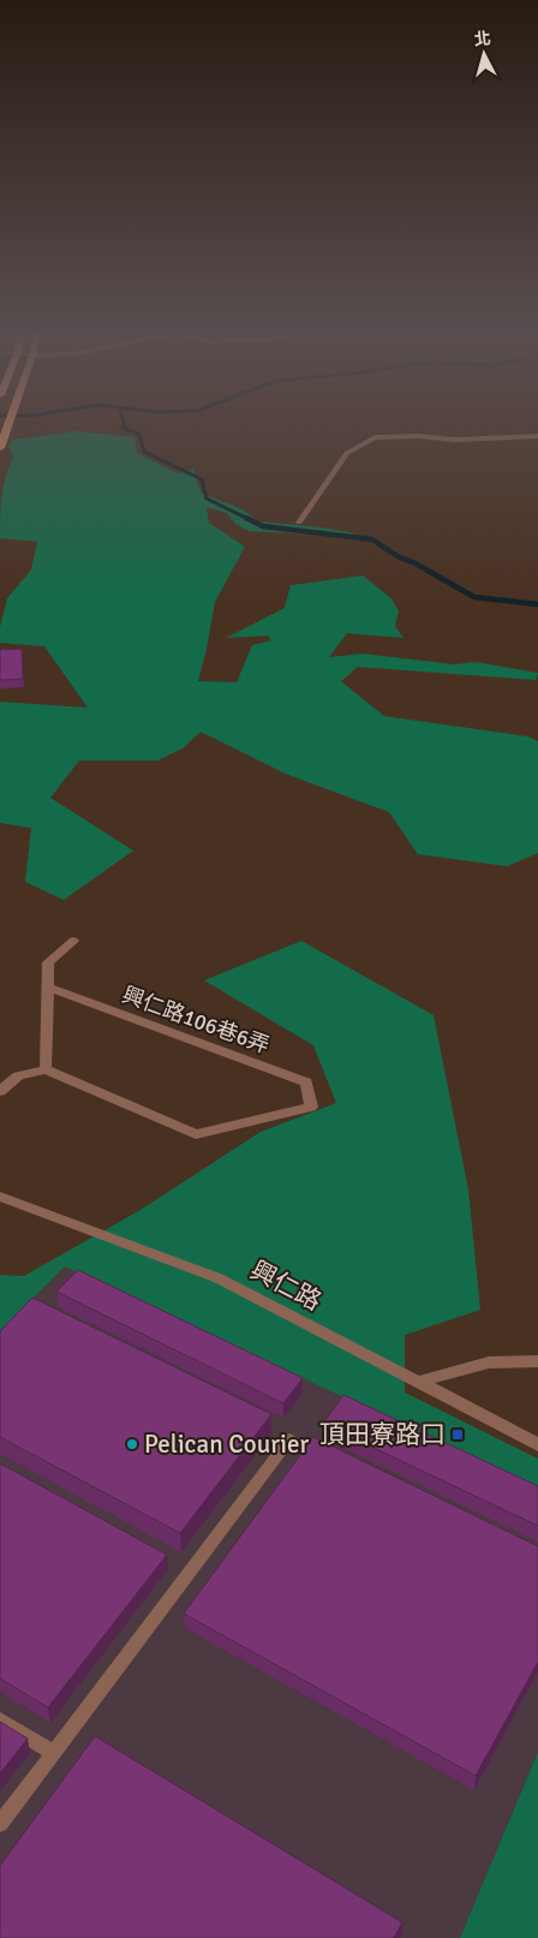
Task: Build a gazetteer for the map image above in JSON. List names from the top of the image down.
{
  "streets": {
    "street": ["興仁路106巷6弄", "興仁路"]
  },
  "places": {
    "transit": ["頂田寮路口"],
    "other": ["Pelican Courier"]
  },
  "north": "top"
}
